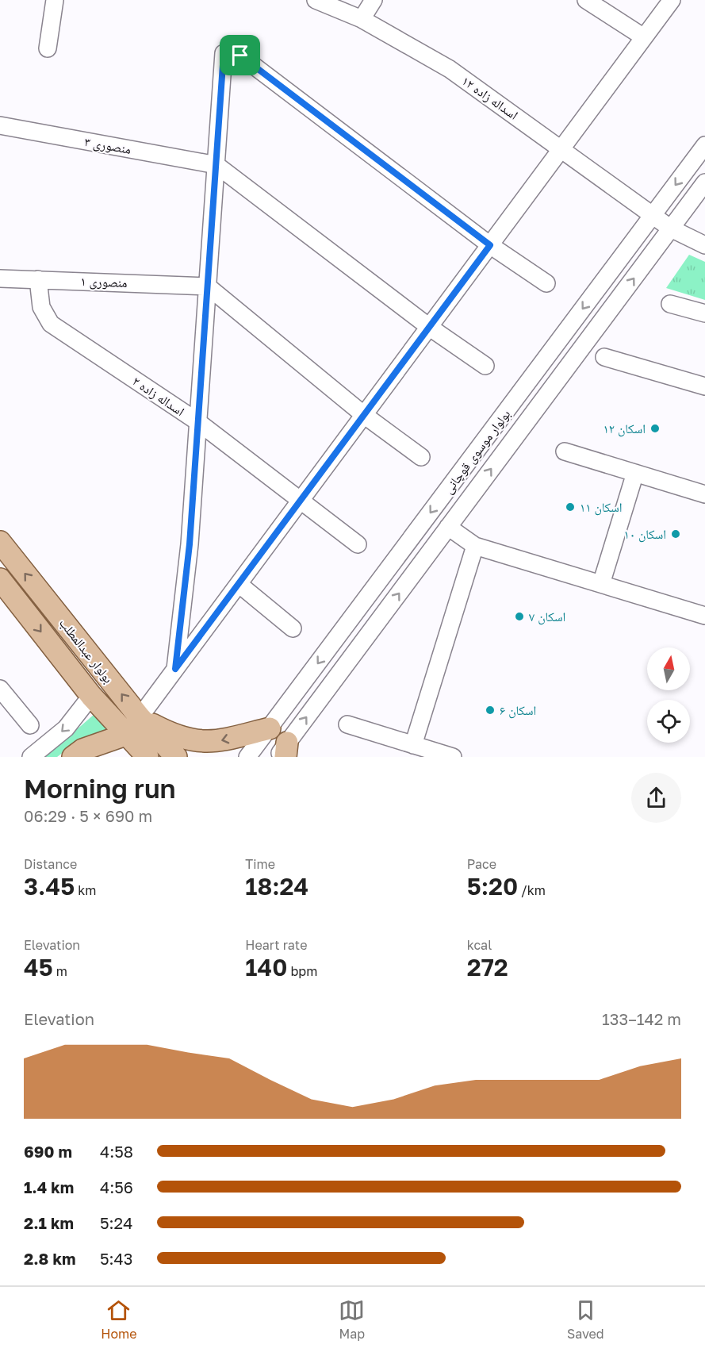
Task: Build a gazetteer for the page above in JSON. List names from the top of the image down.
{
  "streets": {
    "main road": ["بولوار عبدالمطلب"],
    "street": [
      "اسداله زاده ۱۲",
      "منصوری ۳",
      "منصوری ۱",
      "اسداله زاده ۲",
      "بولوار موسوی قوچانی"
    ]
  },
  "crossings": [
    ["اسداله زاده ۱۲", "بولوار موسوی قوچانی"],
    ["منصوری ۱", "اسداله زاده ۲"]
  ],
  "places": [
    "اسکان ۱۲",
    "اسکان ۱۱",
    "اسکان ۱۰",
    "اسکان ۷",
    "اسکان ۶"
  ],
  "north": "top",
  "page": {
    "heading": ["Morning run", "06:29 · 5 × 690 m"],
    "stats": [
      ["Distance", "3.45 km"],
      ["Time", "18:24"],
      ["Pace", "5:20 /km"],
      ["Elevation", "45 m"],
      ["Heart rate", "140 bpm"],
      ["kcal", "272"]
    ],
    "chart": ["Elevation", "133–142 m"],
    "list": [
      {
        "name": "690 m",
        "note": "4:58"
      },
      {
        "name": "1.4 km",
        "note": "4:56"
      },
      {
        "name": "2.1 km",
        "note": "5:24"
      },
      {
        "name": "2.8 km",
        "note": "5:43"
      }
    ],
    "tabs": ["Home", "Map", "Saved"]
  }
}
